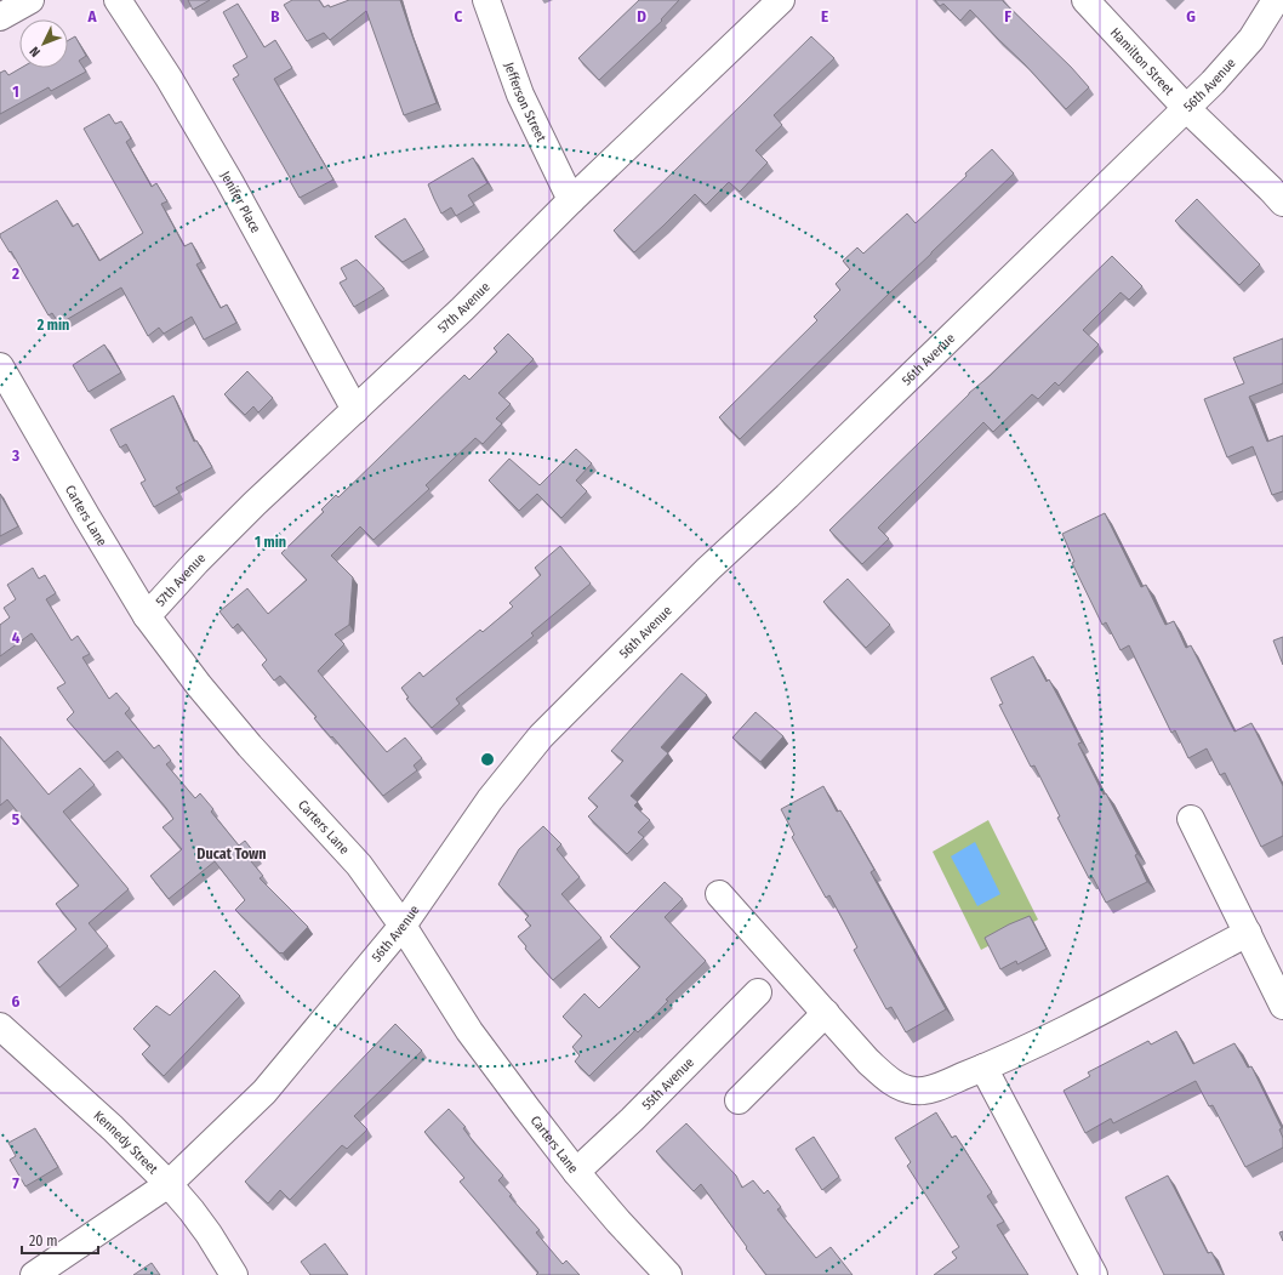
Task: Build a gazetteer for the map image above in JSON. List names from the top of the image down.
{
  "streets": {
    "street": [
      "Hamilton Street",
      "56th Avenue",
      "Jefferson Street",
      "Jenifer Place",
      "57th Avenue",
      "Carters Lane",
      "55th Avenue",
      "Kennedy Street"
    ]
  },
  "crossings": [
    ["Hamilton Street", "56th Avenue"],
    ["56th Avenue", "Carters Lane"],
    ["56th Avenue", "Kennedy Street"],
    ["Jefferson Street", "57th Avenue"],
    ["Jenifer Place", "57th Avenue"],
    ["57th Avenue", "Carters Lane"],
    ["Carters Lane", "55th Avenue"]
  ],
  "districts": ["Ducat Town"],
  "scale_bar": "20 m",
  "north": "bottom left",
  "grid": {
    "columns": [
      "A",
      "B",
      "C",
      "D",
      "E",
      "F",
      "G"
    ],
    "rows": [
      "1",
      "2",
      "3",
      "4",
      "5",
      "6",
      "7"
    ]
  },
  "rings": ["2 min", "1 min"]
}
